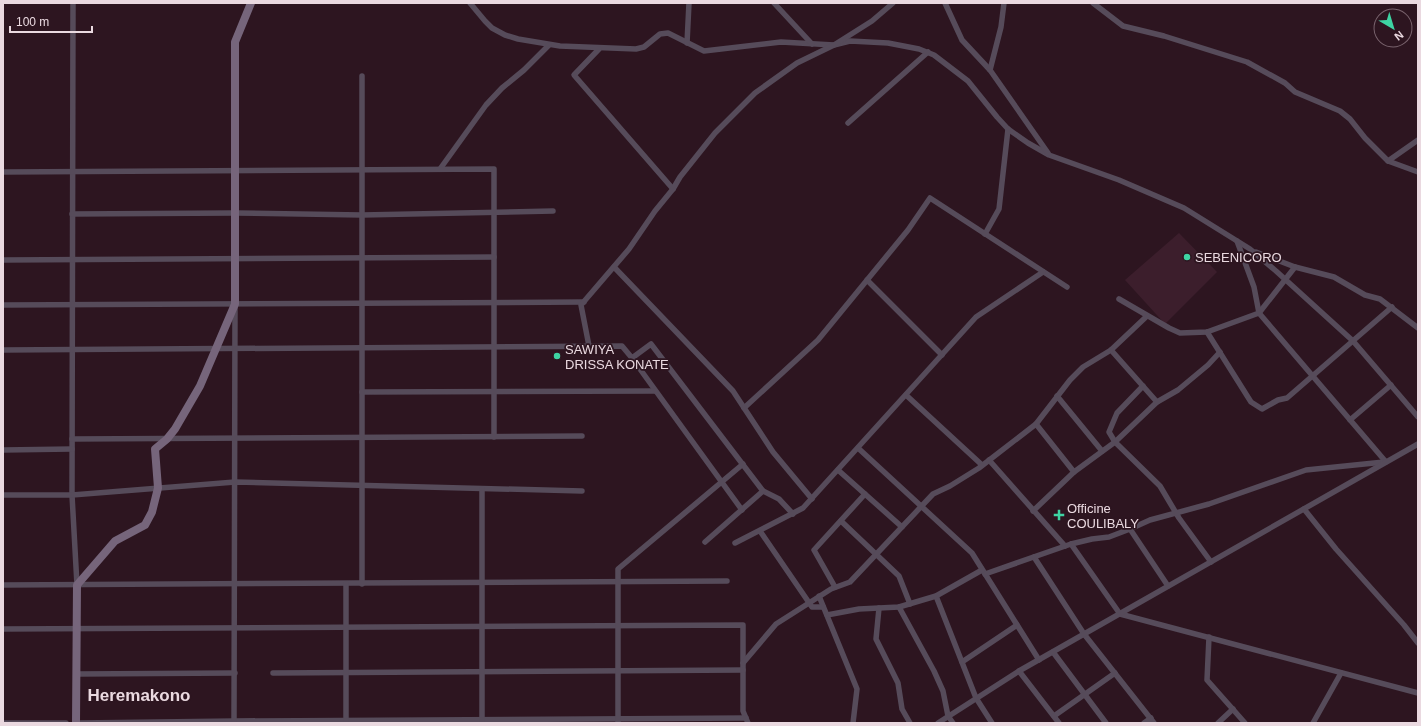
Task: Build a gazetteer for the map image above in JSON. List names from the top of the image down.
{
  "districts": ["Heremakono"],
  "places": {
    "other": ["SEBENICORO", "SAWIYA DRISSA KONATE"],
    "health": ["Officine COULIBALY"]
  },
  "scale_bar": "100 m",
  "north": "bottom right"
}
